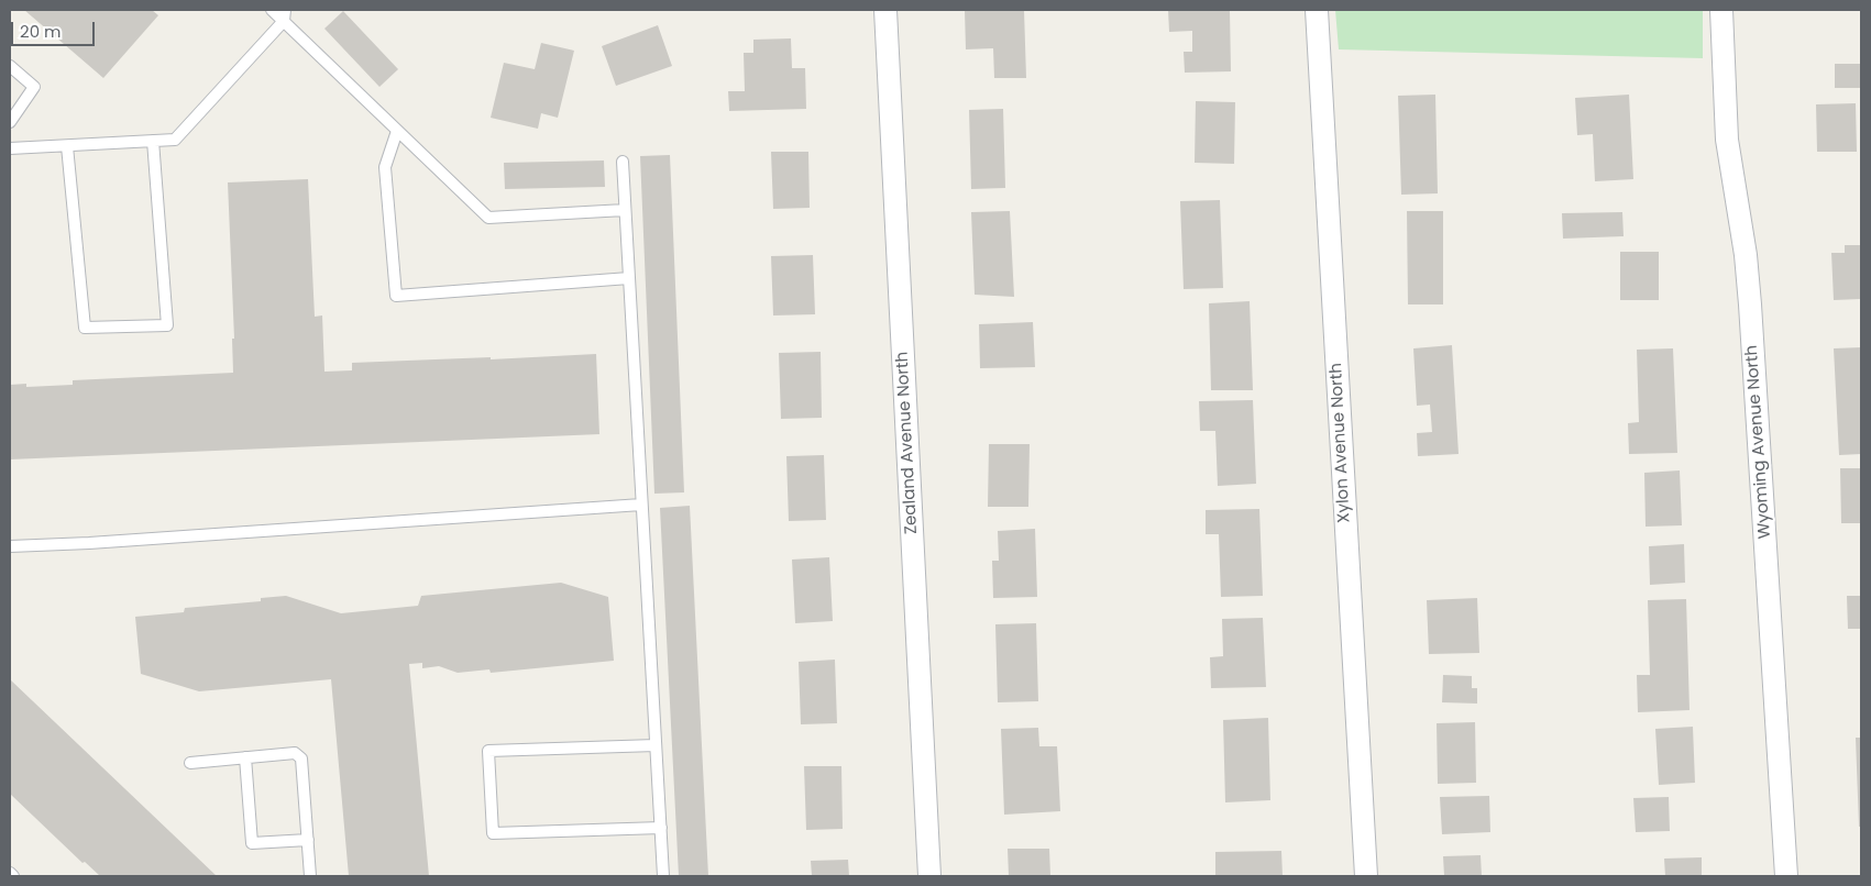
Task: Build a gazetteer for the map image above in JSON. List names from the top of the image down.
{
  "streets": {
    "street": ["Wyoming Avenue North", "Zealand Avenue North", "Xylon Avenue North"]
  },
  "scale_bar": "20 m"
}
